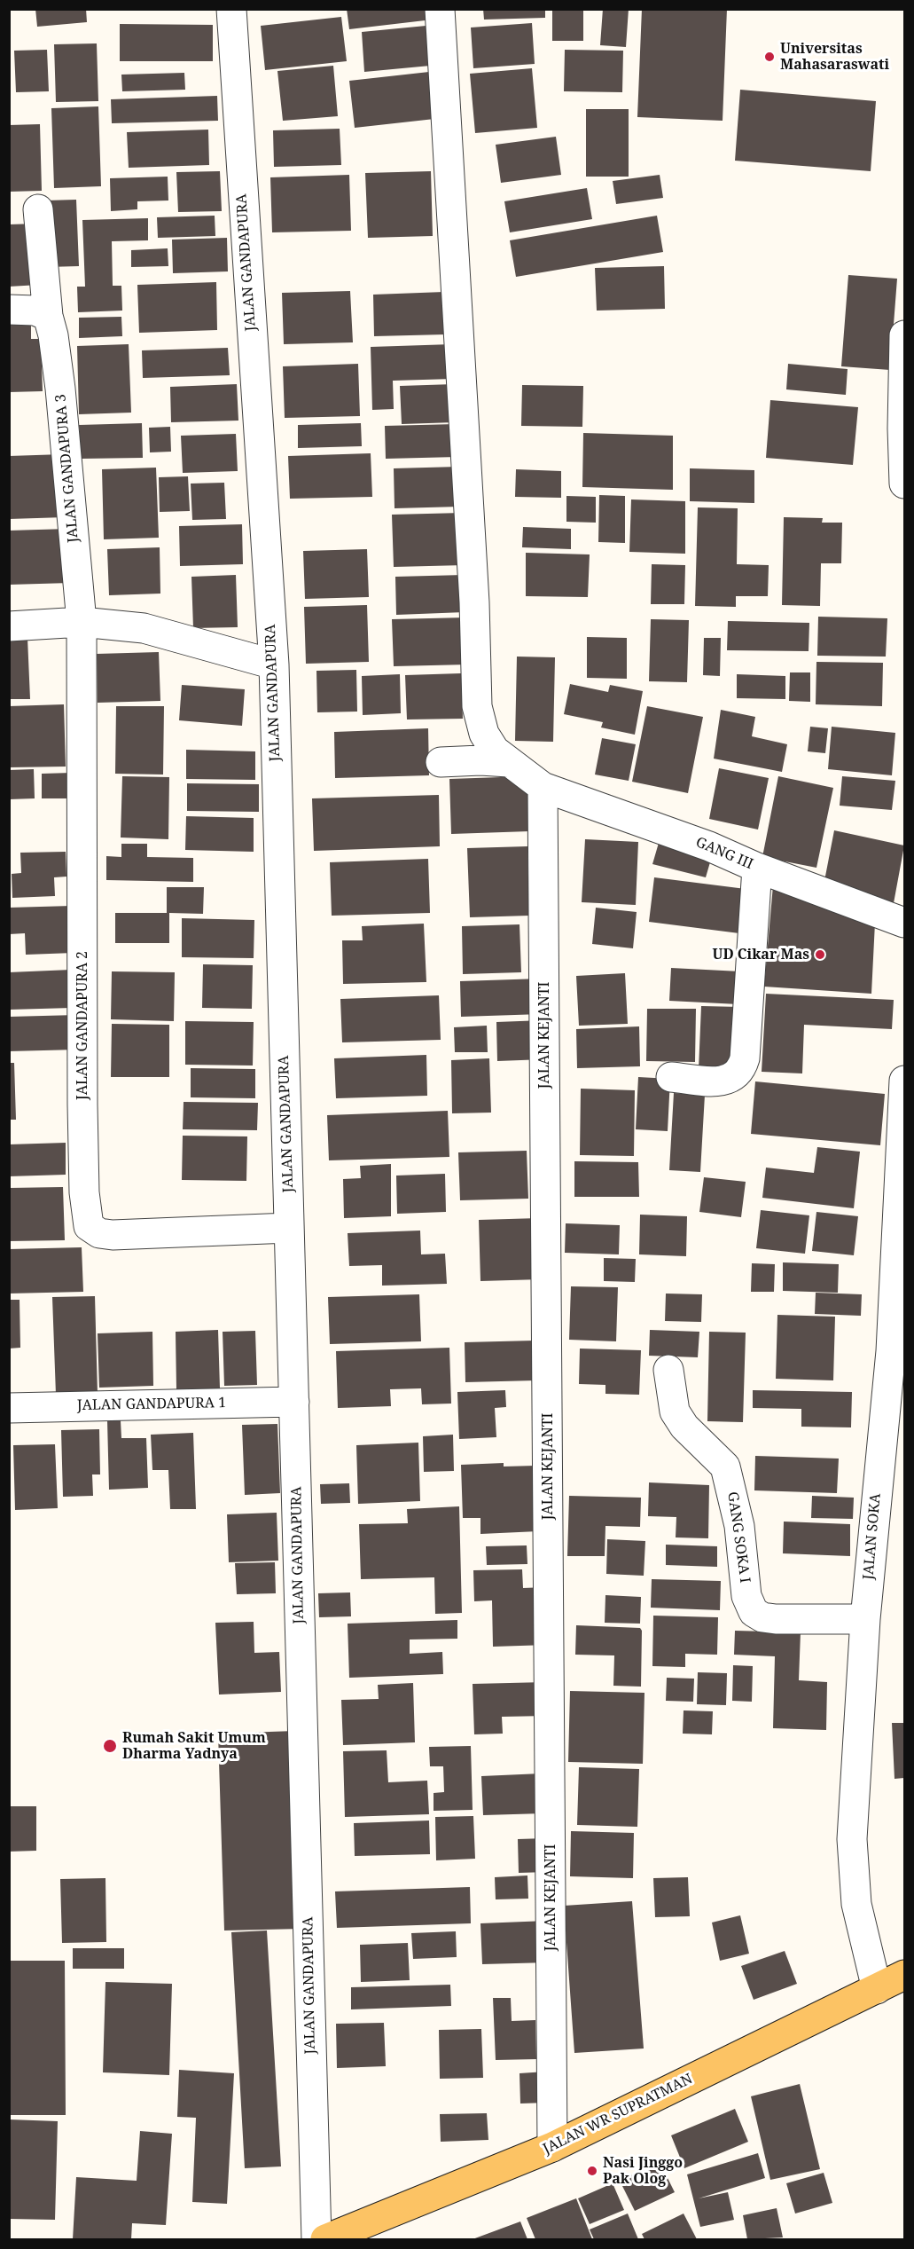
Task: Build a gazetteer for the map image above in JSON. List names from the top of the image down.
{
  "streets": {
    "main road": ["JALAN WR SUPRATMAN"],
    "street": [
      "JALAN GANDAPURA",
      "JALAN GANDAPURA 3",
      "GANG III",
      "JALAN GANDAPURA 2",
      "JALAN KEJANTI",
      "JALAN GANDAPURA 1",
      "JALAN SOKA",
      "GANG SOKA I"
    ]
  },
  "crossings": [
    ["JALAN GANDAPURA", "JALAN GANDAPURA 2"],
    ["JALAN GANDAPURA", "JALAN GANDAPURA 1"],
    ["JALAN GANDAPURA 3", "JALAN GANDAPURA 2"],
    ["GANG III", "JALAN KEJANTI"],
    ["JALAN KEJANTI", "JALAN WR SUPRATMAN"],
    ["JALAN SOKA", "GANG SOKA I"],
    ["JALAN SOKA", "JALAN WR SUPRATMAN"]
  ],
  "places": [
    "Universitas Mahasaraswati",
    "UD Cikar Mas",
    "Rumah Sakit Umum Dharma Yadnya",
    "Nasi Jinggo Pak Olog"
  ]
}
